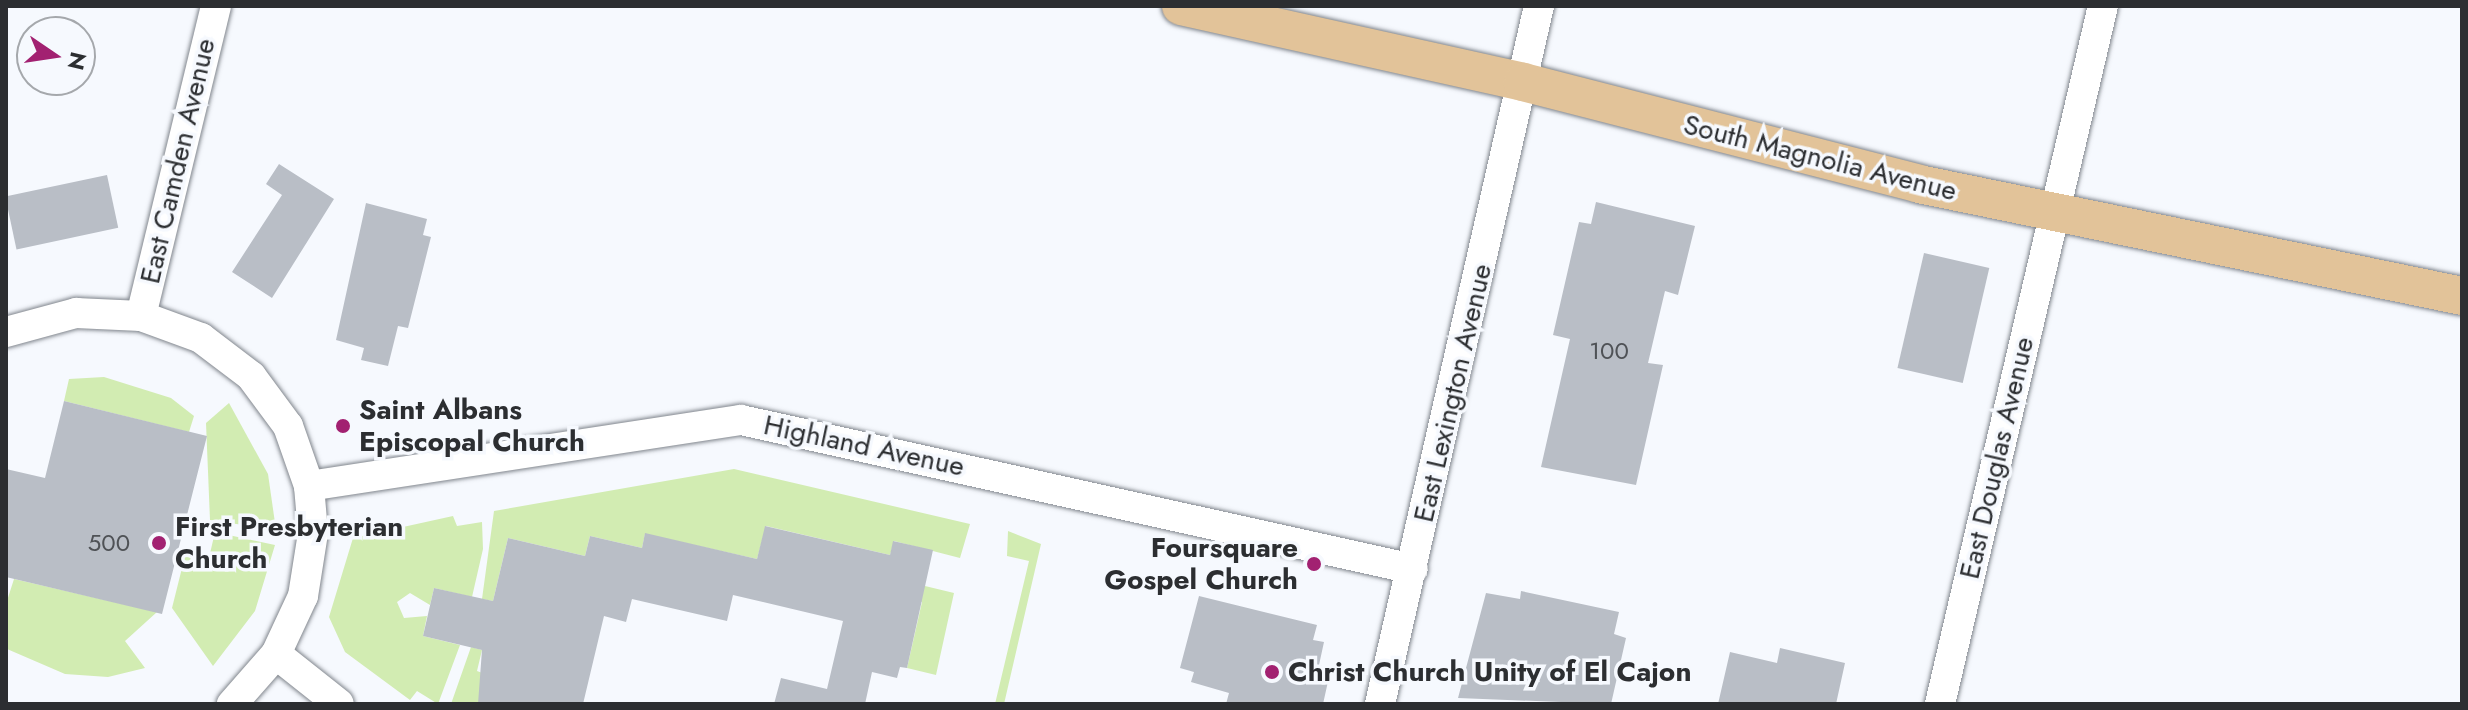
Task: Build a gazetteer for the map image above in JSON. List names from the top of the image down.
{
  "streets": {
    "main road": ["South Magnolia Avenue"],
    "street": [
      "East Camden Avenue",
      "East Lexington Avenue",
      "Highland Avenue",
      "East Douglas Avenue"
    ]
  },
  "crossings": [
    ["South Magnolia Avenue", "East Lexington Avenue"],
    ["South Magnolia Avenue", "East Douglas Avenue"],
    ["East Lexington Avenue", "Highland Avenue"]
  ],
  "places": [
    "Saint Albans Episcopal Church",
    "First Presbyterian Church",
    "Foursquare Gospel Church",
    "Christ Church Unity of El Cajon"
  ],
  "house_numbers": ["100", "500"],
  "north": "right"
}
